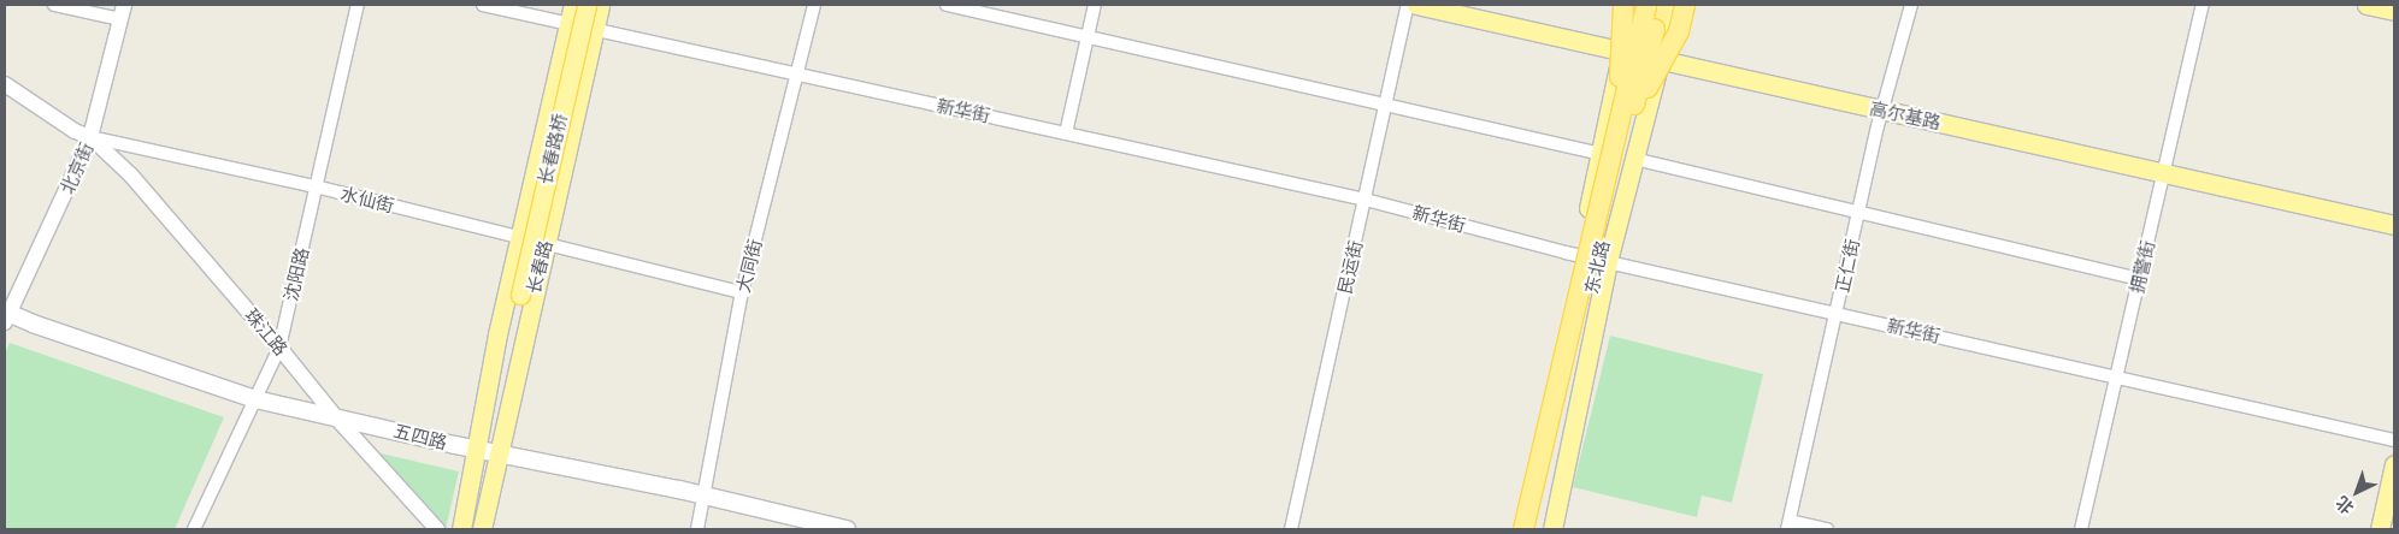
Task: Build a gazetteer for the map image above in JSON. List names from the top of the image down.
{
  "streets": {
    "highway": ["东北路"],
    "main road": [
      "高尔基路",
      "长春路桥",
      "长春路",
      "五四路"
    ],
    "street": [
      "新华街",
      "北京街",
      "水仙街",
      "大同街",
      "正仁街",
      "民运街",
      "拥警街",
      "沈阳路",
      "珠江路"
    ]
  },
  "crossings": [
    ["新华街", "大同街"],
    ["新华街", "正仁街"],
    ["新华街", "长春路"],
    ["新华街", "民运街"],
    ["新华街", "东北路"],
    ["新华街", "拥警街"],
    ["高尔基路", "正仁街"],
    ["高尔基路", "东北路"],
    ["高尔基路", "拥警街"],
    ["北京街", "水仙街"],
    ["北京街", "珠江路"],
    ["北京街", "五四路"],
    ["水仙街", "大同街"],
    ["水仙街", "长春路"],
    ["水仙街", "沈阳路"],
    ["水仙街", "珠江路"],
    ["大同街", "五四路"],
    ["长春路", "五四路"],
    ["沈阳路", "珠江路"],
    ["沈阳路", "五四路"],
    ["珠江路", "五四路"]
  ],
  "north": "bottom left"
}
